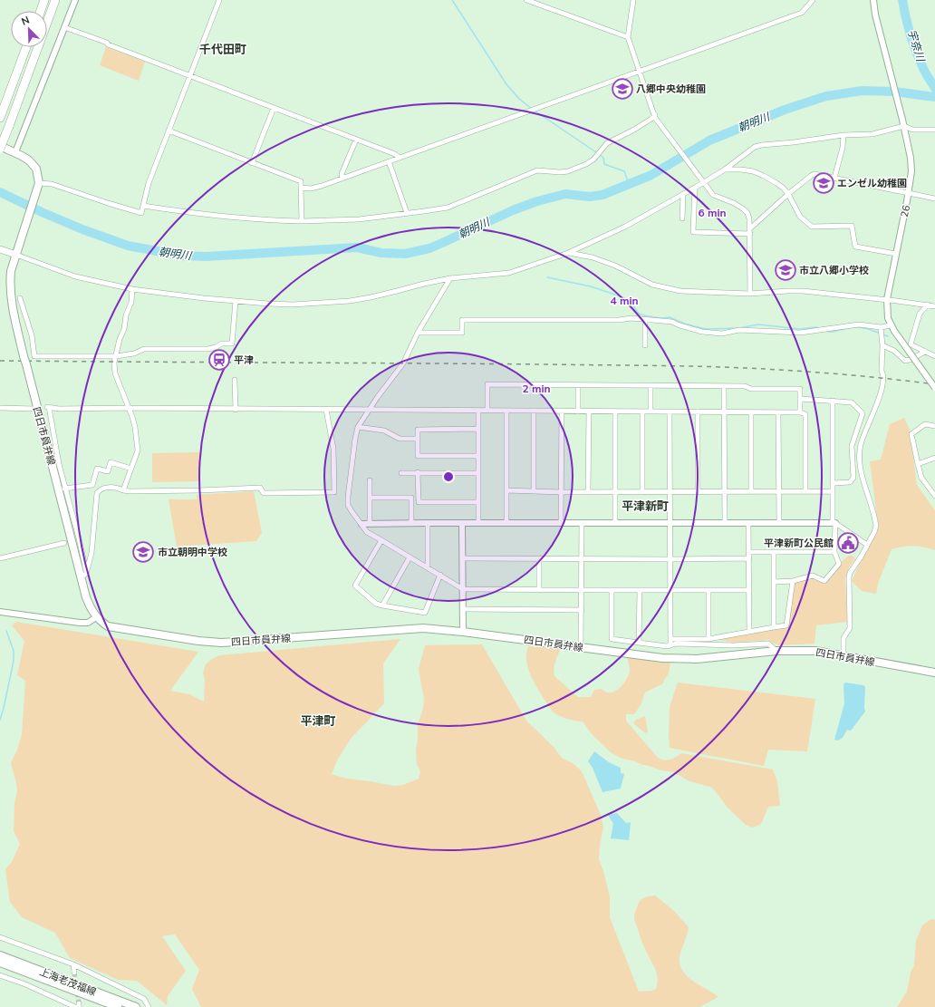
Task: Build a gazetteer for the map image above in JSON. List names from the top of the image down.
{
  "streets": {
    "main road": ["四日市員弁線", "上海老茂福線"],
    "street": ["26"]
  },
  "districts": ["千代田町", "平津新町", "平津町"],
  "water": ["宇奈川", "朝明川"],
  "places": {
    "school or university": [
      "八郷中央幼稚園",
      "エンゼル幼稚園",
      "市立八郷小学校",
      "市立朝明中学校"
    ],
    "station": ["平津"],
    "public building": ["平津新町公民館"]
  },
  "north": "top left",
  "rings": ["6 min", "4 min", "2 min"]
}
